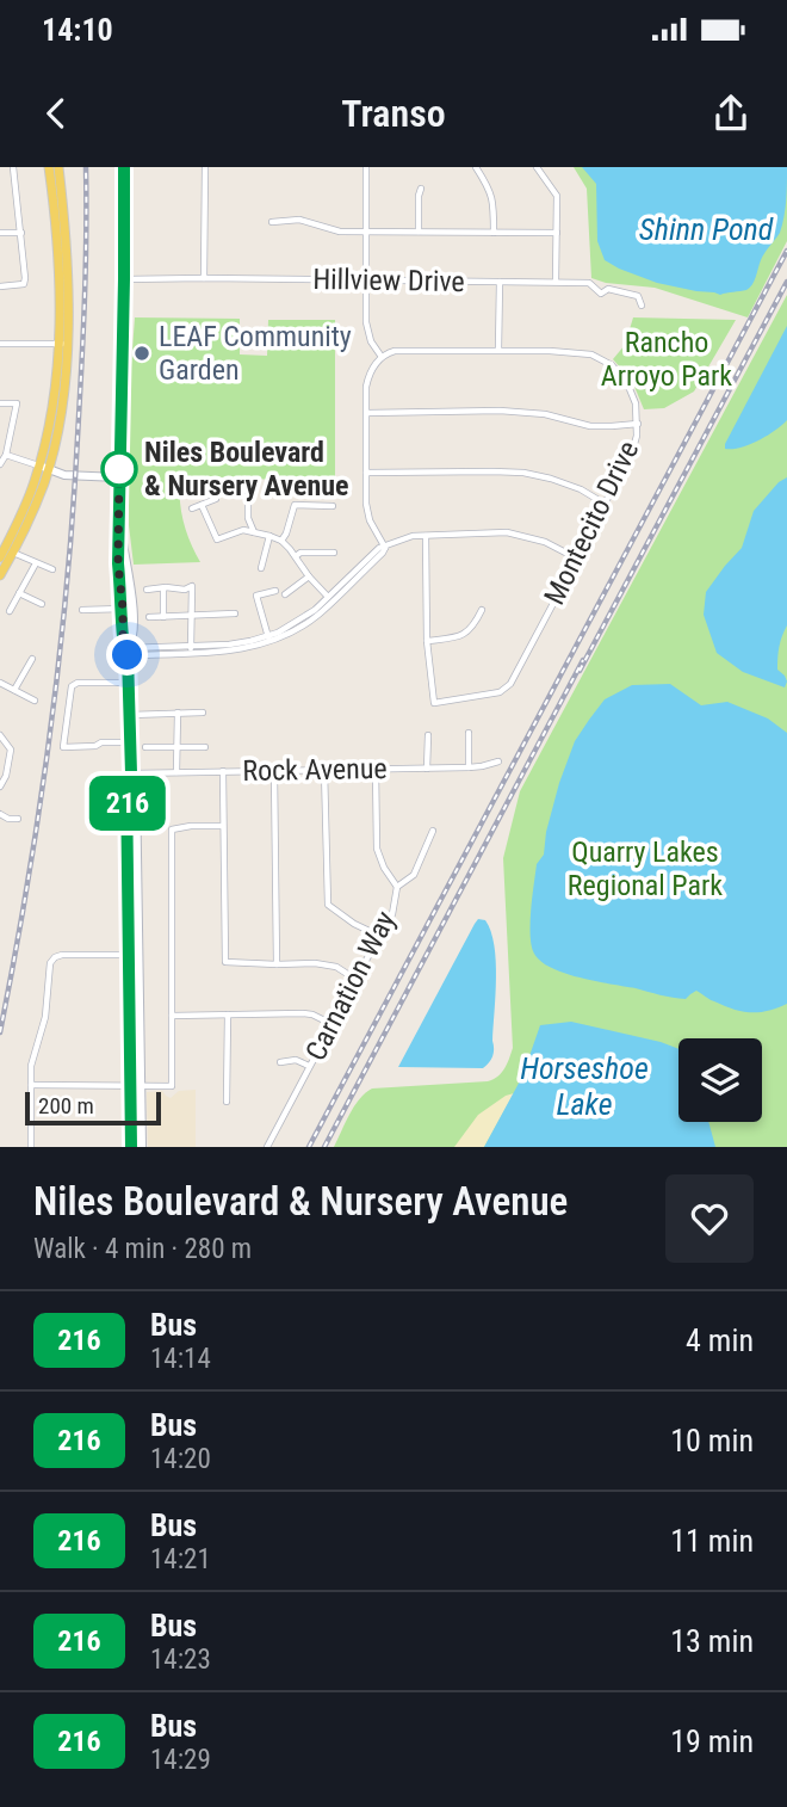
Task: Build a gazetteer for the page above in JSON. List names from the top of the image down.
{
  "streets": {
    "street": [
      "Hillview Drive",
      "Montecito Drive",
      "Rock Avenue",
      "Carnation Way"
    ]
  },
  "crossings": [
    ["Rock Avenue", "Carnation Way"]
  ],
  "water": ["Shinn Pond", "Horseshoe Lake"],
  "parks": ["Rancho Arroyo Park", "Quarry Lakes Regional Park"],
  "places": ["LEAF Community Garden", "Niles Boulevard & Nursery Avenue"],
  "lines": ["bus line 216"],
  "scale_bar": "200 m",
  "page": {
    "status": "14:10",
    "header": "Transo",
    "on_map": "216",
    "scale": "200 m",
    "heading": ["Niles Boulevard & Nursery Avenue", "Walk · 4 min · 280 m"],
    "list": [
      {
        "mark": "216",
        "name": "Bus",
        "note": "14:14",
        "value": "4 min"
      },
      {
        "mark": "216",
        "name": "Bus",
        "note": "14:20",
        "value": "10 min"
      },
      {
        "mark": "216",
        "name": "Bus",
        "note": "14:21",
        "value": "11 min"
      },
      {
        "mark": "216",
        "name": "Bus",
        "note": "14:23",
        "value": "13 min"
      },
      {
        "mark": "216",
        "name": "Bus",
        "note": "14:29",
        "value": "19 min"
      }
    ]
  }
}
